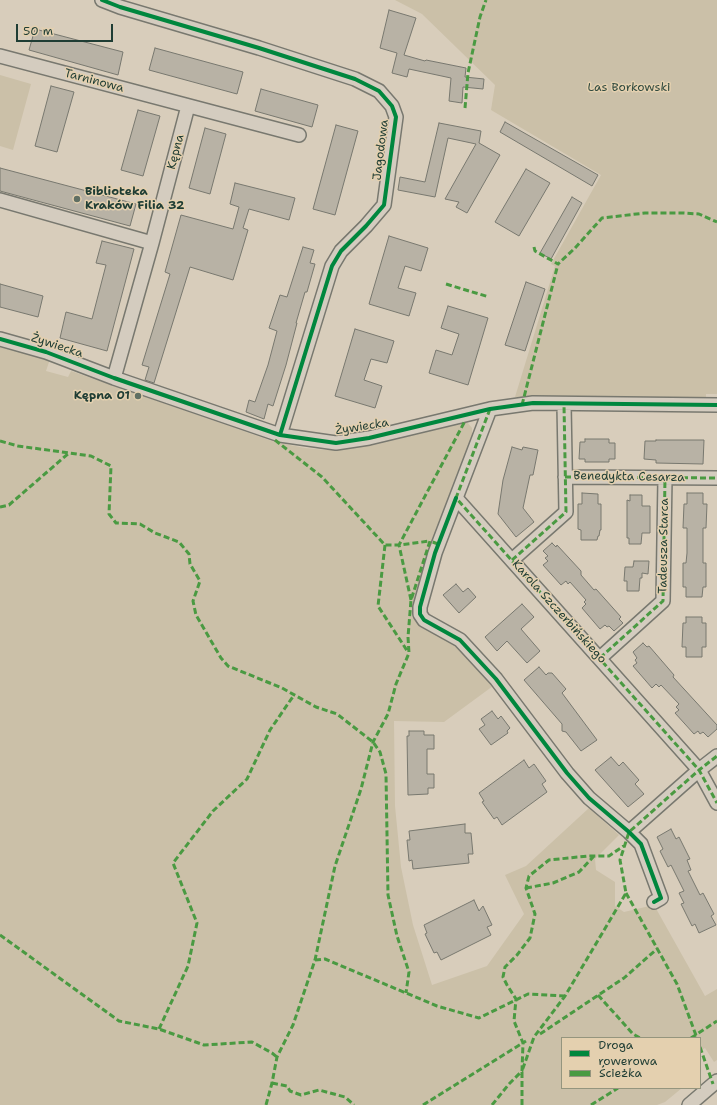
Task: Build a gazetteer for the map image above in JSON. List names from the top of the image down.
{
  "streets": {
    "street": [
      "Tarninowa",
      "Jagodowa",
      "Kępna",
      "Żywiecka",
      "Benedykta Cesarza",
      "Tadeusza Starca",
      "Karola Szczerbińskiego"
    ]
  },
  "crossings": [
    ["Tarninowa", "Kępna"],
    ["Jagodowa", "Żywiecka"],
    ["Kępna", "Żywiecka"],
    ["Żywiecka", "Benedykta Cesarza"],
    ["Benedykta Cesarza", "Tadeusza Starca"],
    ["Tadeusza Starca", "Karola Szczerbińskiego"]
  ],
  "parks": ["Las Borkowski"],
  "places": ["Biblioteka Kraków Filia 32", "Kępna 01"],
  "legend": ["Droga rowerowa", "Ścieżka"],
  "scale_bar": "50 m"
}
